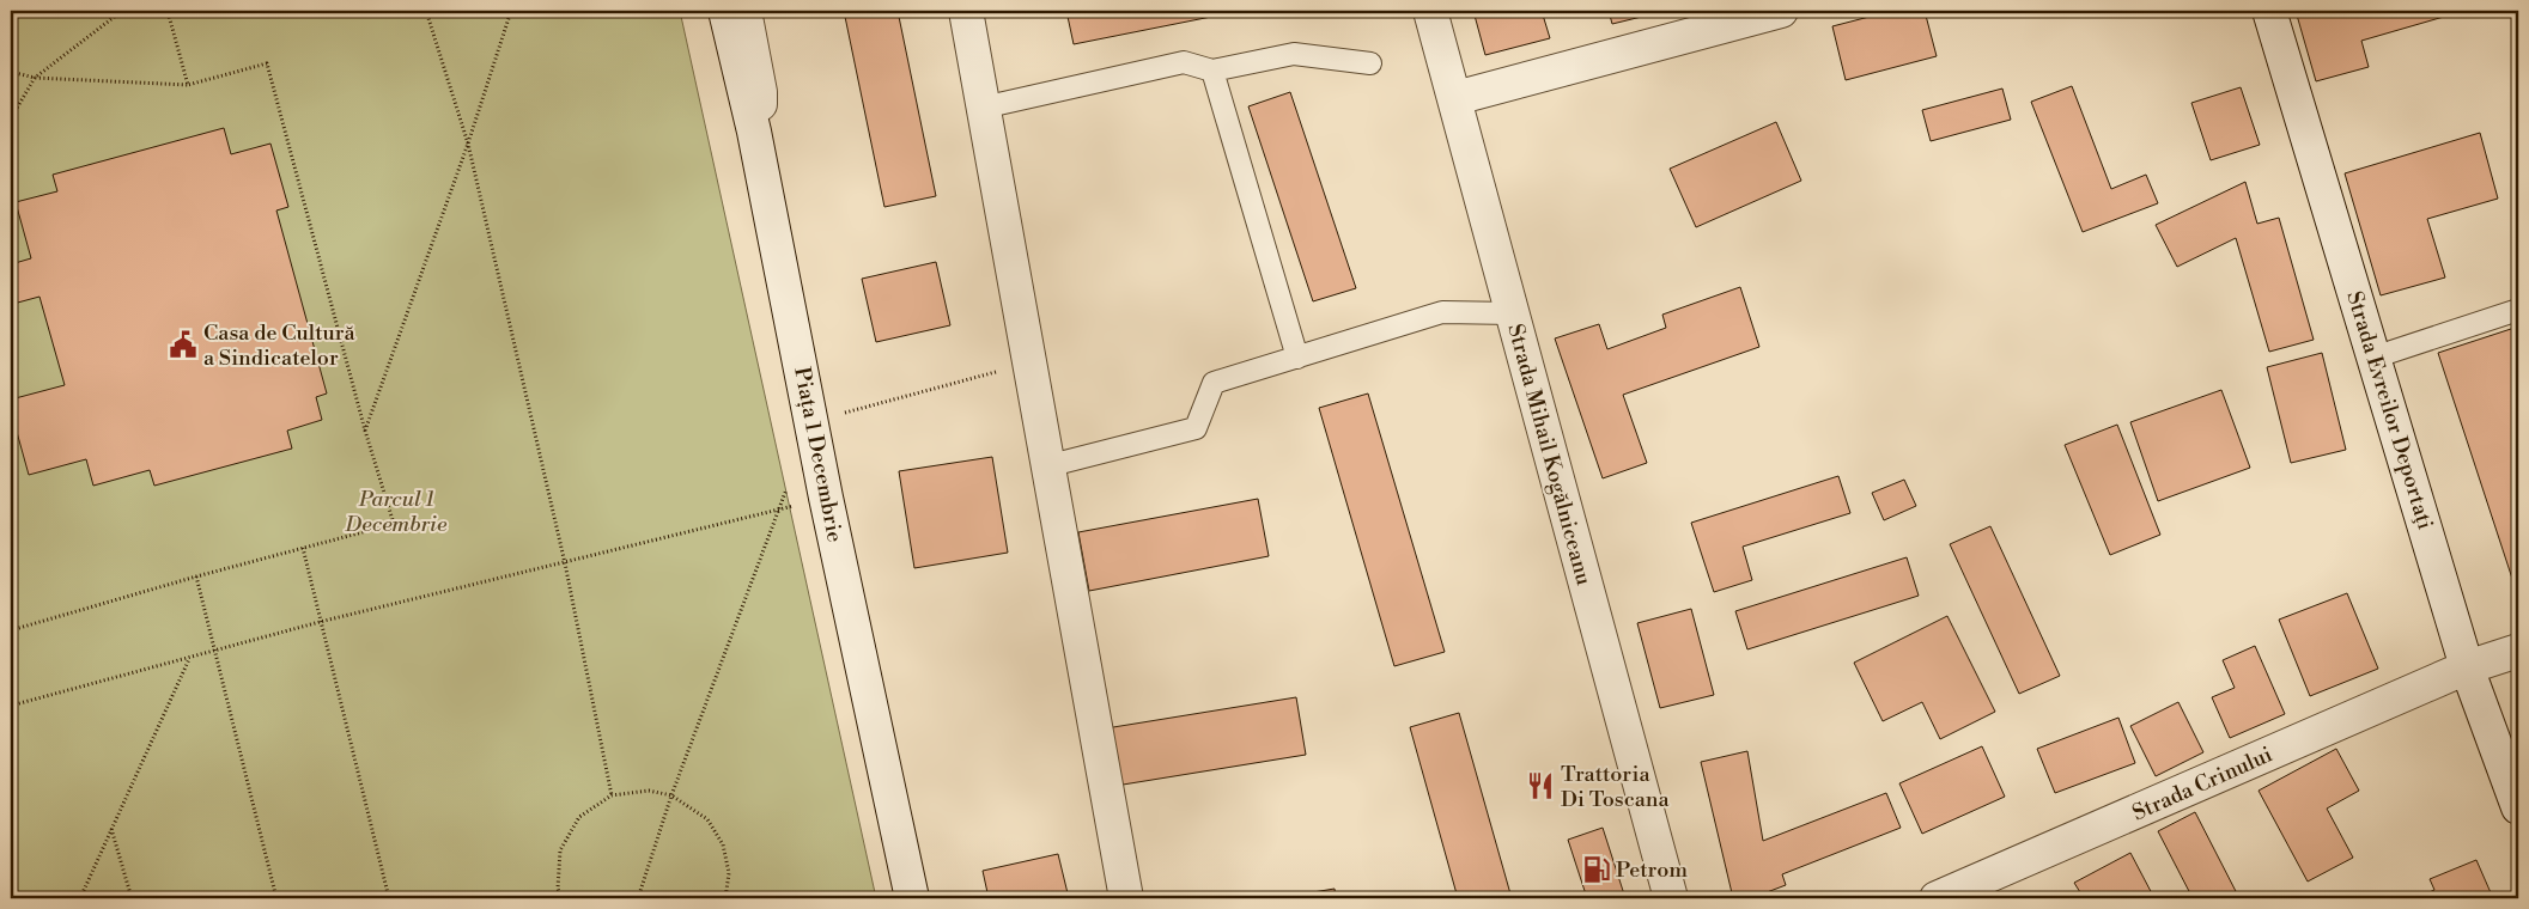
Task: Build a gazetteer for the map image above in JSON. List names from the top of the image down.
{
  "streets": {
    "street": [
      "Strada Evreilor Deportaţi",
      "Piața 1 Decembrie",
      "Strada Mihail Kogălniceanu",
      "Strada Crinului"
    ]
  },
  "crossings": [
    ["Strada Evreilor Deportaţi", "Strada Crinului"]
  ],
  "parks": ["Parcul 1 Decembrie"],
  "places": {
    "public building": ["Casa de Cultură a Sindicatelor"],
    "restaurant": ["Trattoria Di Toscana"],
    "fuel station": ["Petrom"]
  }
}
